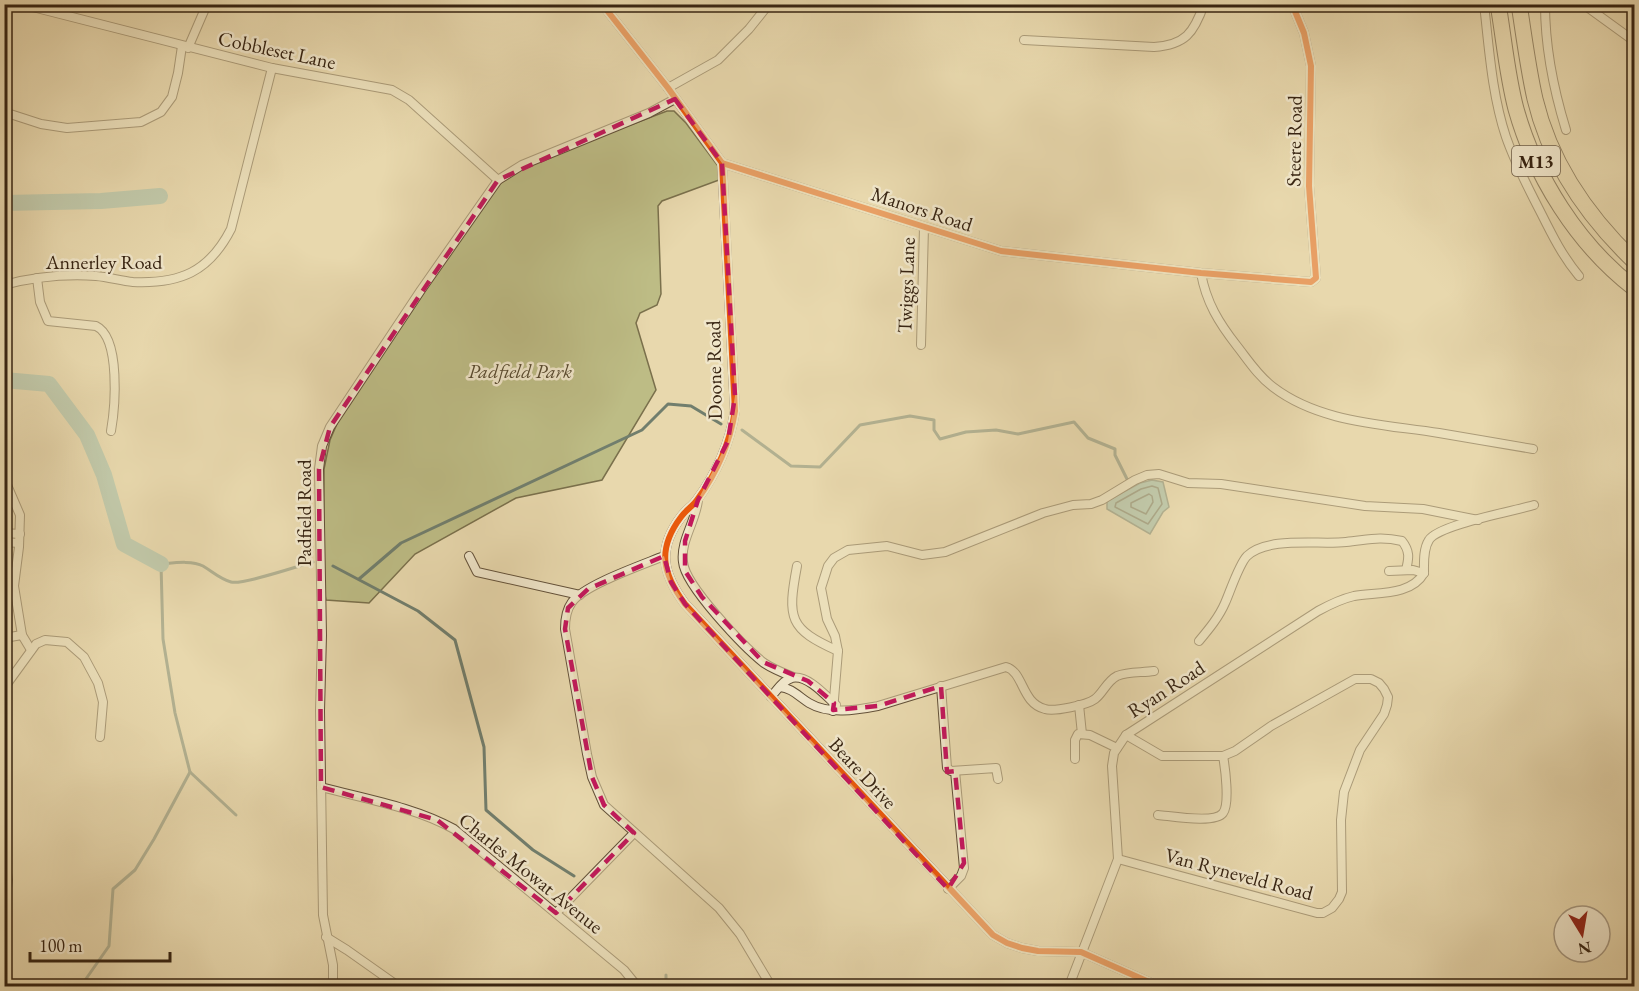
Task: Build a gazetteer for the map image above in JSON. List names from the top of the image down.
{
  "streets": {
    "highway": ["M13"],
    "street": [
      "Cobbleset Lane",
      "Steere Road",
      "Manors Road",
      "Annerley Road",
      "Twiggs Lane",
      "Doone Road",
      "Padfield Road",
      "Ryan Road",
      "Beare Drive",
      "Charles Mowat Avenue",
      "Van Ryneveld Road"
    ]
  },
  "crossings": [
    ["Cobbleset Lane", "Annerley Road"],
    ["Cobbleset Lane", "Padfield Road"],
    ["Steere Road", "Manors Road"],
    ["Manors Road", "Twiggs Lane"],
    ["Manors Road", "Doone Road"],
    ["Doone Road", "Beare Drive"],
    ["Padfield Road", "Charles Mowat Avenue"],
    ["Ryan Road", "Beare Drive"],
    ["Ryan Road", "Van Ryneveld Road"]
  ],
  "parks": ["Padfield Park"],
  "scale_bar": "100 m",
  "north": "bottom"
}
